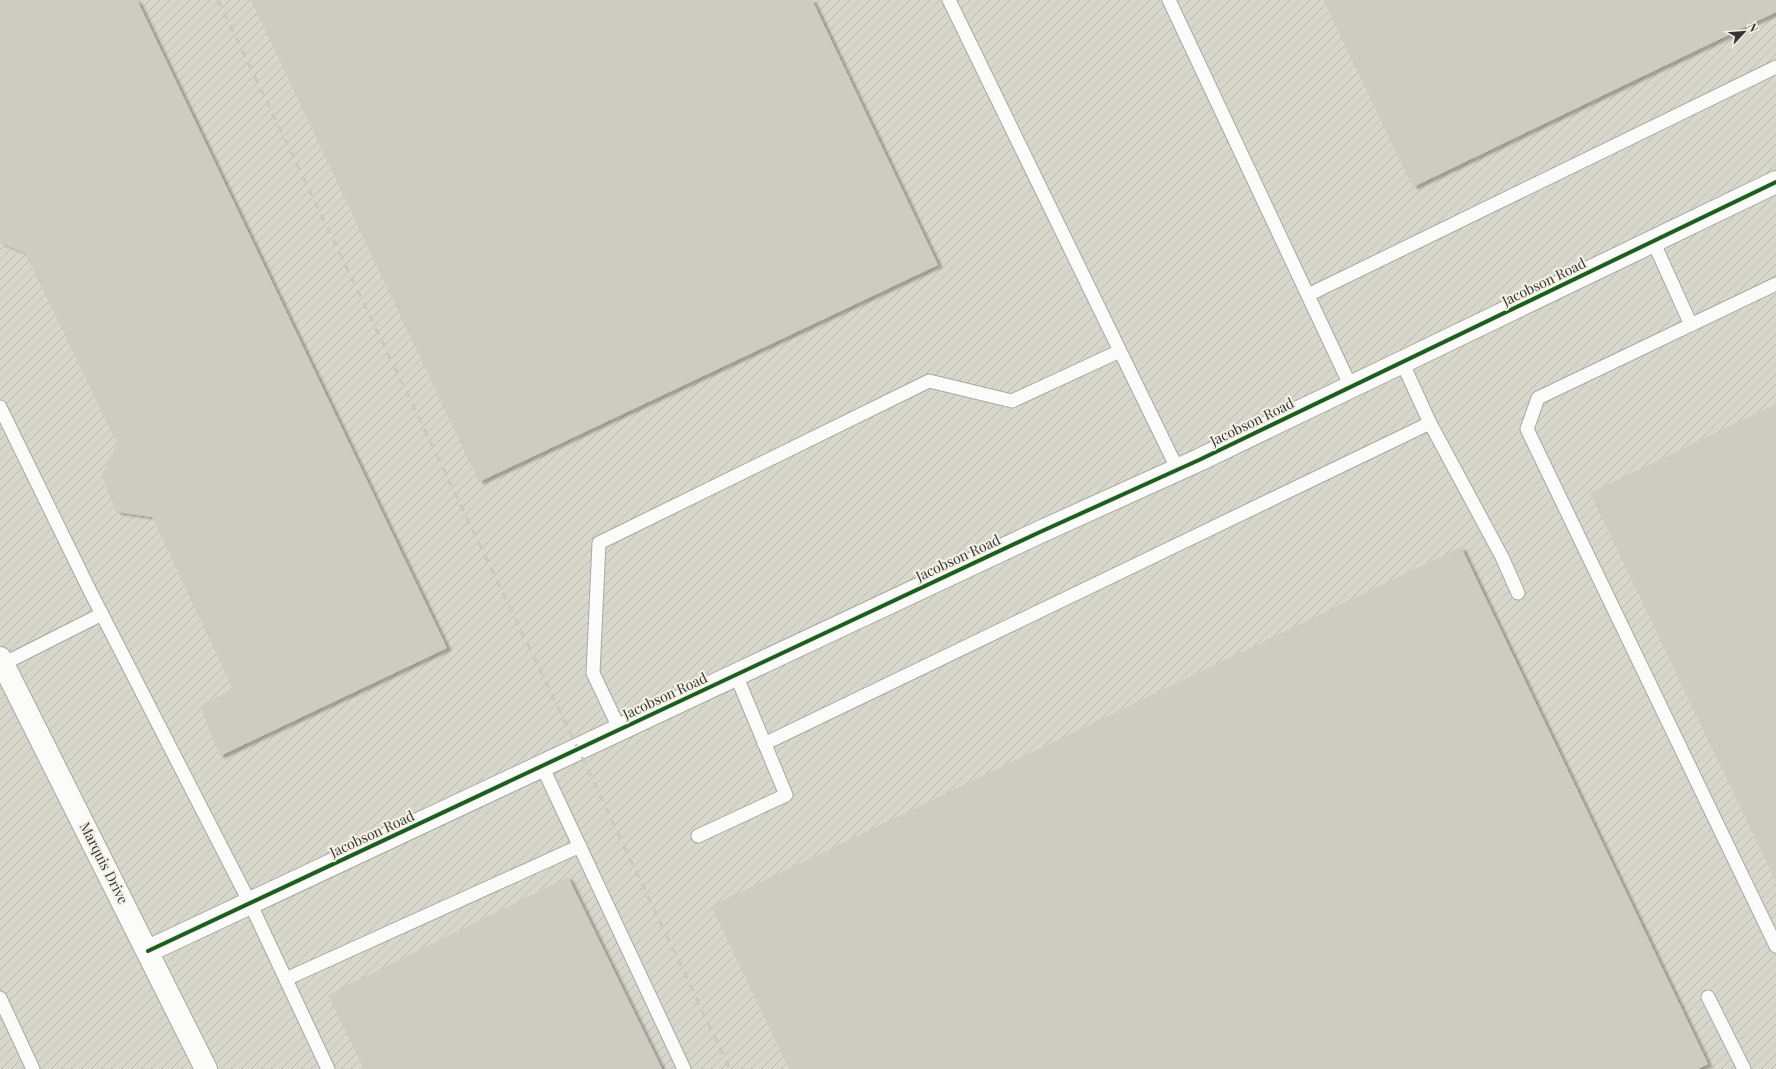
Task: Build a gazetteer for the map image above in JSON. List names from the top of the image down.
{
  "streets": {
    "street": ["Jacobson Road", "Marquis Drive"]
  },
  "crossings": [
    ["Jacobson Road", "Marquis Drive"]
  ],
  "north": "top right"
}
